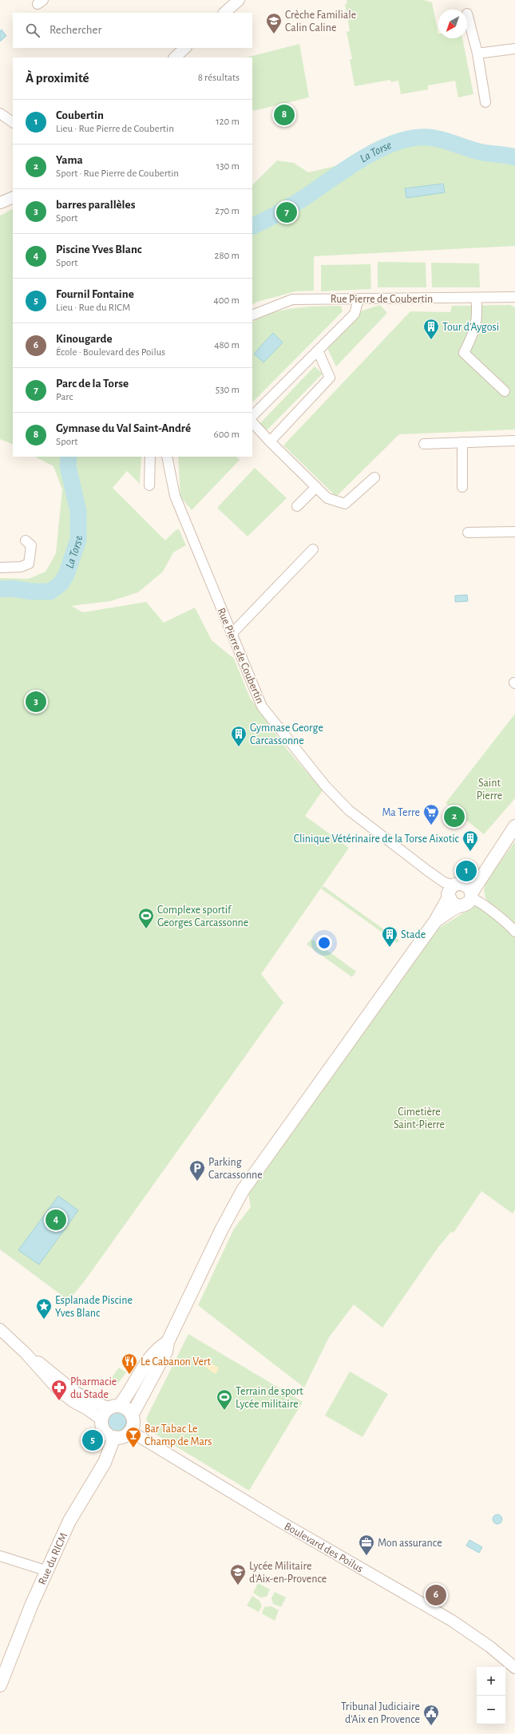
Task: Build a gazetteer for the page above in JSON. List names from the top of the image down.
{
  "streets": {
    "main road": ["Rue du RICM"],
    "street": ["Rue Pierre de Coubertin", "Boulevard des Poilus"]
  },
  "crossings": [
    ["Boulevard des Poilus", "Rue du RICM"]
  ],
  "water": ["La Torse"],
  "parks": ["Saint Pierre", "Cimetière Saint-Pierre"],
  "places": {
    "school or university": ["Crèche Familiale Calin Caline", "Lycée Militaire d'Aix-en-Provence"],
    "building": [
      "Tour d'Aygosi",
      "Gymnase George Carcassonne",
      "Clinique Vétérinaire de la Torse Aixotic",
      "Stade"
    ],
    "supermarket": ["Ma Terre"],
    "sports": ["Complexe sportif Georges Carcassonne", "Terrain de sport Lycée militaire"],
    "parking": ["Parking Carcassonne"],
    "place": ["Esplanade Piscine Yves Blanc"],
    "restaurant": ["Le Cabanon Vert"],
    "pharmacy": ["Pharmacie du Stade"],
    "bar": ["Bar Tabac Le Champ de Mars"],
    "office": ["Mon assurance"],
    "public building": ["Tribunal Judiciaire d'Aix en Provence"]
  },
  "north": "bottom left",
  "page": {
    "search": "Rechercher",
    "heading": ["À proximité", "8 résultats"],
    "list": [
      {
        "mark": "1",
        "name": "Coubertin",
        "note": "Lieu · Rue Pierre de Coubertin",
        "value": "120 m"
      },
      {
        "mark": "2",
        "name": "Yama",
        "note": "Sport · Rue Pierre de Coubertin",
        "value": "130 m"
      },
      {
        "mark": "3",
        "name": "barres parallèles",
        "note": "Sport",
        "value": "270 m"
      },
      {
        "mark": "4",
        "name": "Piscine Yves Blanc",
        "note": "Sport",
        "value": "280 m"
      },
      {
        "mark": "5",
        "name": "Fournil Fontaine",
        "note": "Lieu · Rue du RICM",
        "value": "400 m"
      },
      {
        "mark": "6",
        "name": "Kinougarde",
        "note": "École · Boulevard des Poilus",
        "value": "480 m"
      },
      {
        "mark": "7",
        "name": "Parc de la Torse",
        "note": "Parc",
        "value": "530 m"
      },
      {
        "mark": "8",
        "name": "Gymnase du Val Saint-André",
        "note": "Sport",
        "value": "600 m"
      }
    ],
    "pins": [
      "8",
      "7",
      "3",
      "2",
      "1",
      "4",
      "5",
      "6"
    ],
    "map_buttons": ["+", "−"]
  }
}
